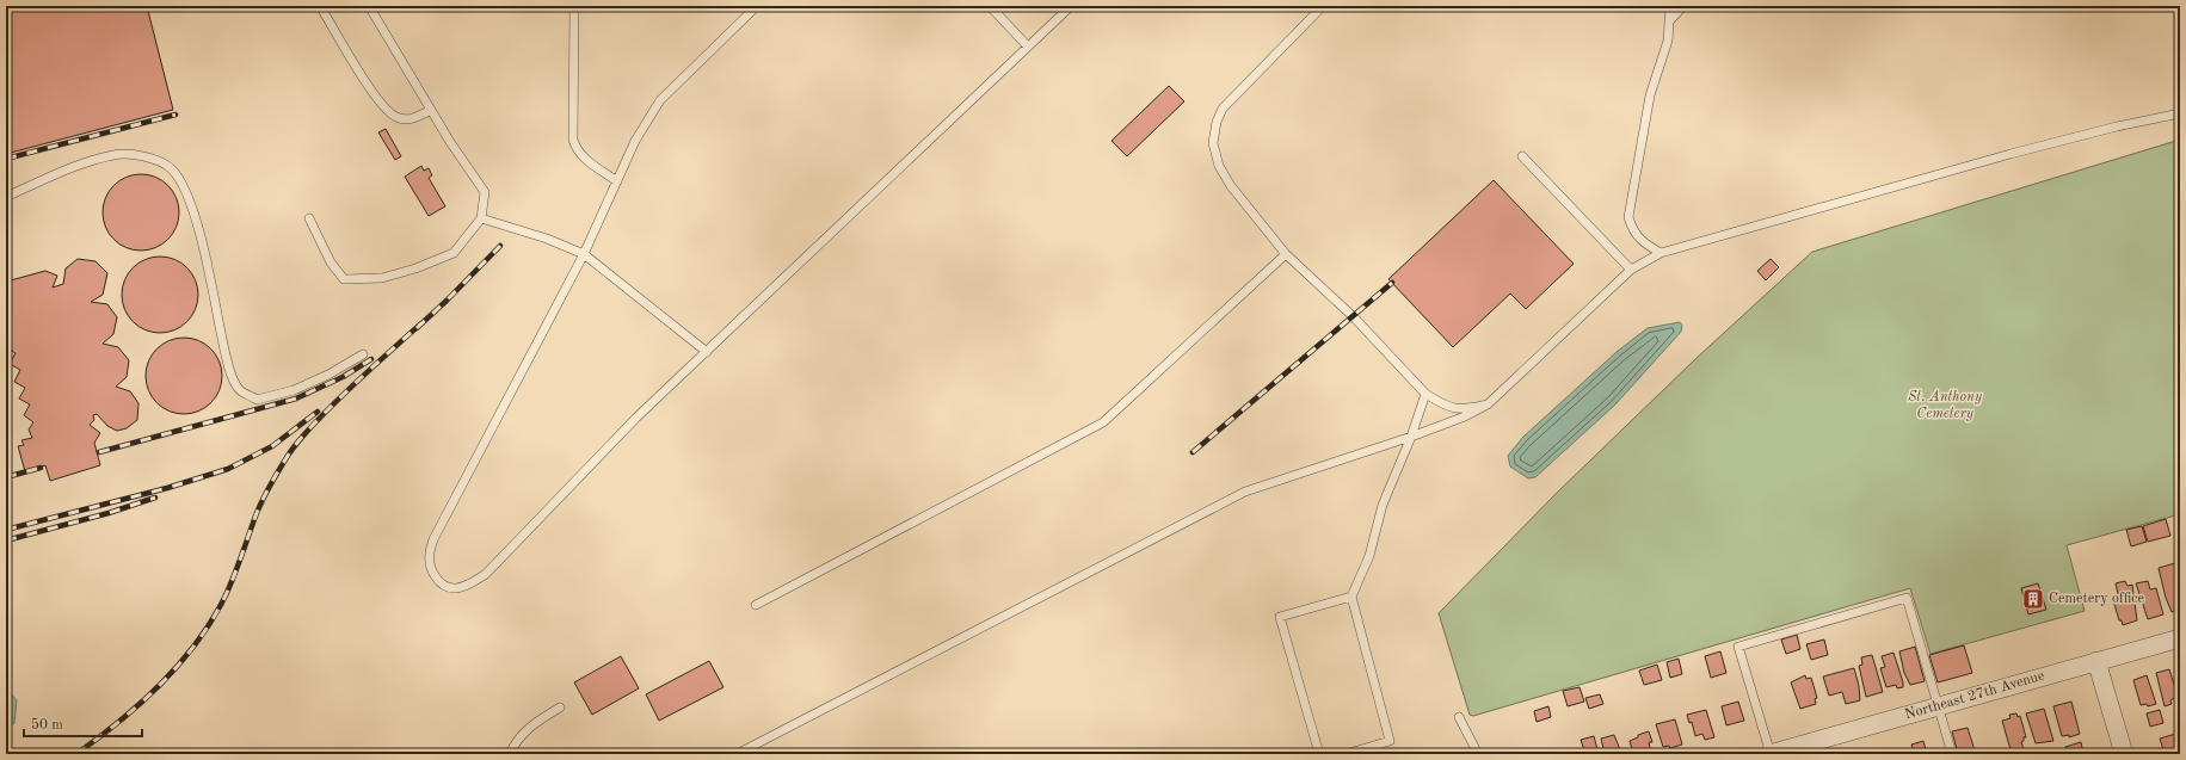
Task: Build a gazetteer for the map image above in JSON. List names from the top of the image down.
{
  "streets": {
    "street": ["Northeast 27th Avenue"]
  },
  "parks": ["St. Anthony Cemetery"],
  "places": {
    "building": ["Cemetery office"]
  },
  "scale_bar": "50 m"
}
